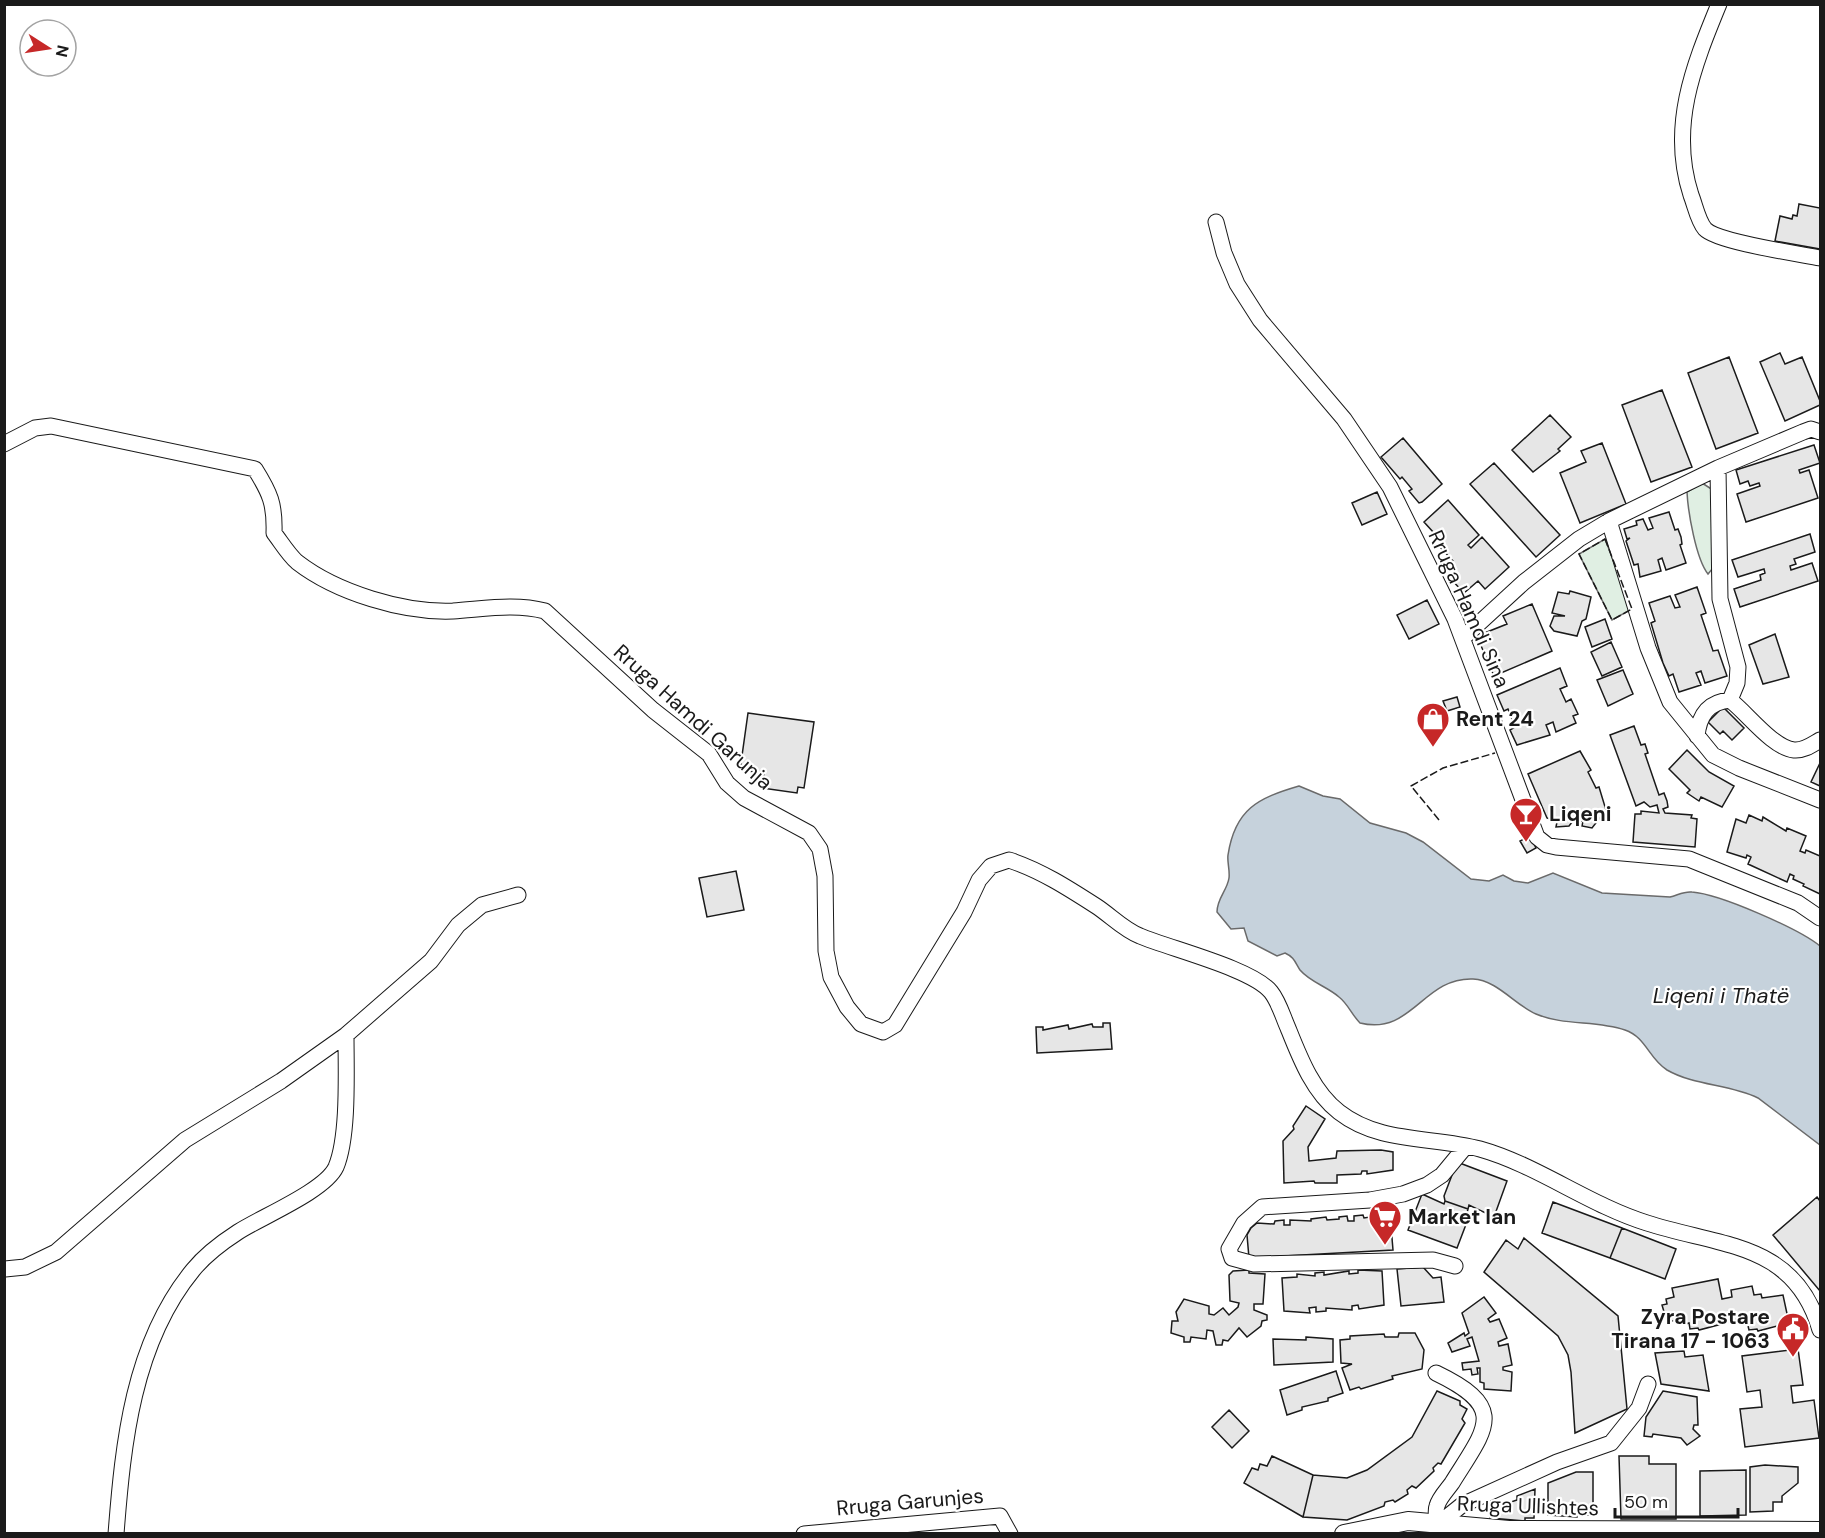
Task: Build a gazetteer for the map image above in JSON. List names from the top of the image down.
{
  "streets": {
    "street": [
      "Rruga Hamdi Sina",
      "Rruga Hamdi Garunja",
      "Rruga Garunjes",
      "Rruga Ullishtes"
    ]
  },
  "water": ["Liqeni i Thatë"],
  "places": {
    "shop": ["Rent 24"],
    "bar": ["Liqeni"],
    "supermarket": ["Market Ian"],
    "public building": ["Zyra Postare Tirana 17 - 1063"]
  },
  "scale_bar": "50 m",
  "north": "right"
}
